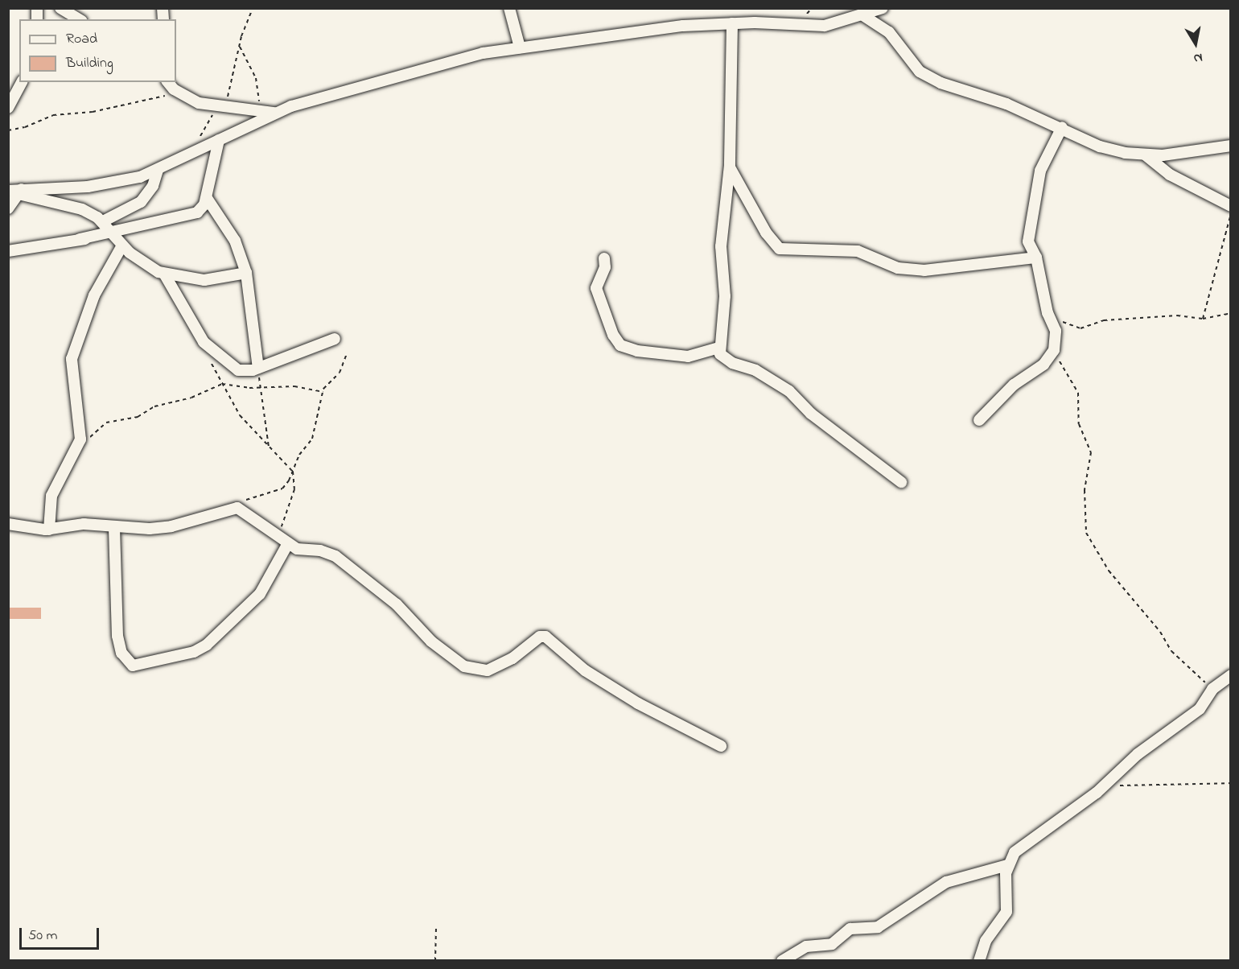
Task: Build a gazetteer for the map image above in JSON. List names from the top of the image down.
{
  "legend": ["Road", "Building"],
  "scale_bar": "50 m",
  "north": "bottom"
}
